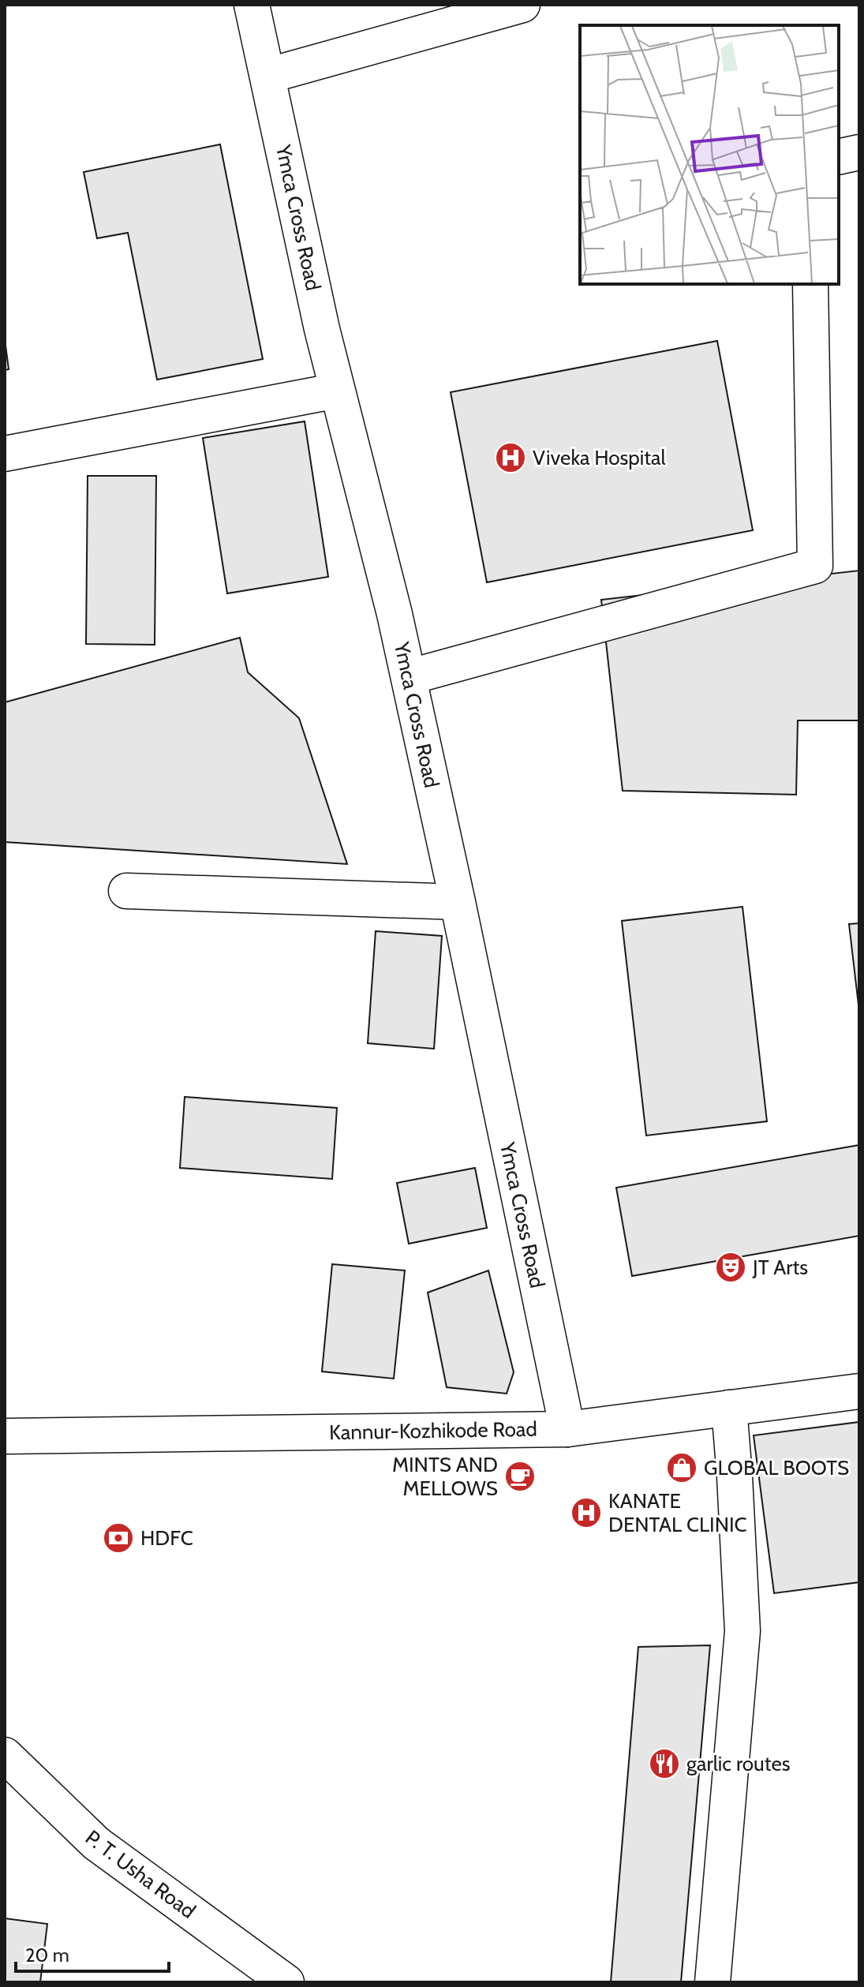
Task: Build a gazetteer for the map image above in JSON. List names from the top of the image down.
{
  "streets": {
    "street": ["Ymca Cross Road", "Kannur-Kozhikode Road", "P. T. Usha Road"]
  },
  "crossings": [
    ["Ymca Cross Road", "Kannur-Kozhikode Road"]
  ],
  "places": {
    "hospital": ["Viveka Hospital", "KANATE DENTAL CLINIC"],
    "theatre": ["JT Arts"],
    "shop": ["GLOBAL BOOTS"],
    "cafe": ["MINTS AND MELLOWS"],
    "bank": ["HDFC"],
    "restaurant": ["garlic routes"]
  },
  "scale_bar": "20 m"
}
